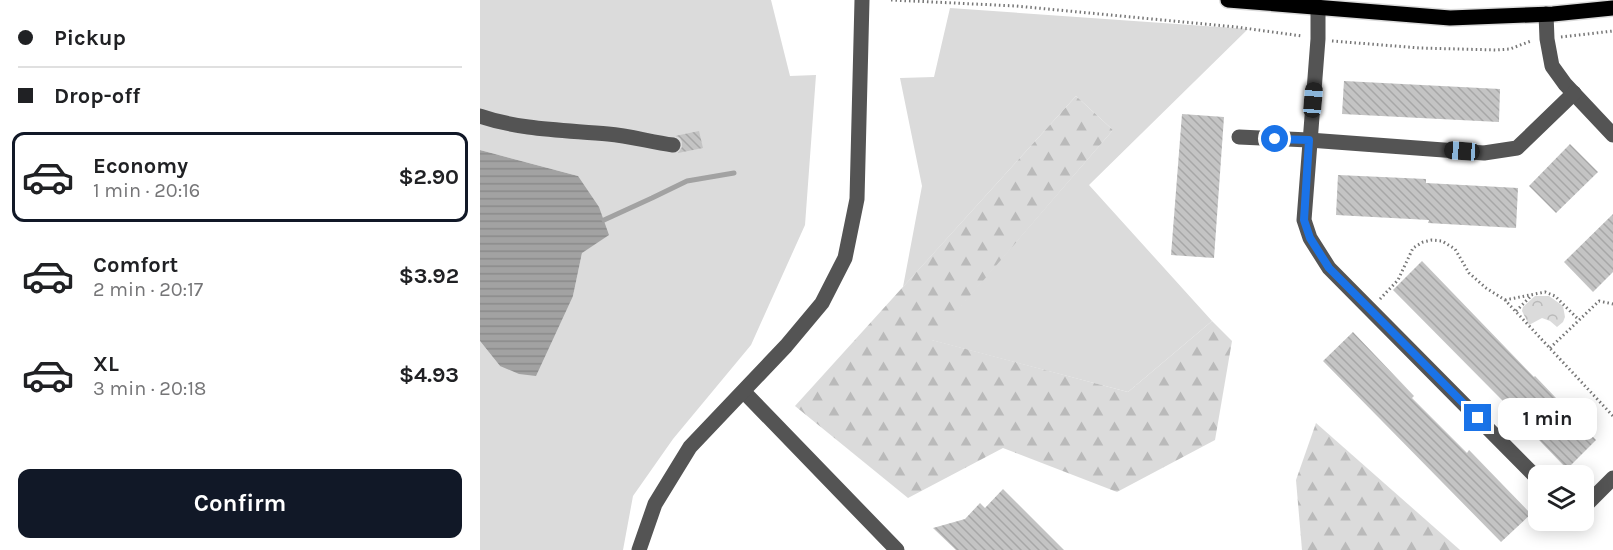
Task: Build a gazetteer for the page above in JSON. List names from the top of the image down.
{
  "page": {
    "banner": ["Pickup", "Drop-off"],
    "list": [
      {
        "name": "Economy",
        "note": "1 min · 20:16",
        "value": "$2.90"
      },
      {
        "name": "Comfort",
        "note": "2 min · 20:17",
        "value": "$3.92"
      },
      {
        "name": "XL",
        "note": "3 min · 20:18",
        "value": "$4.93"
      }
    ],
    "bubble": "1 min",
    "buttons": "Confirm"
  }
}
